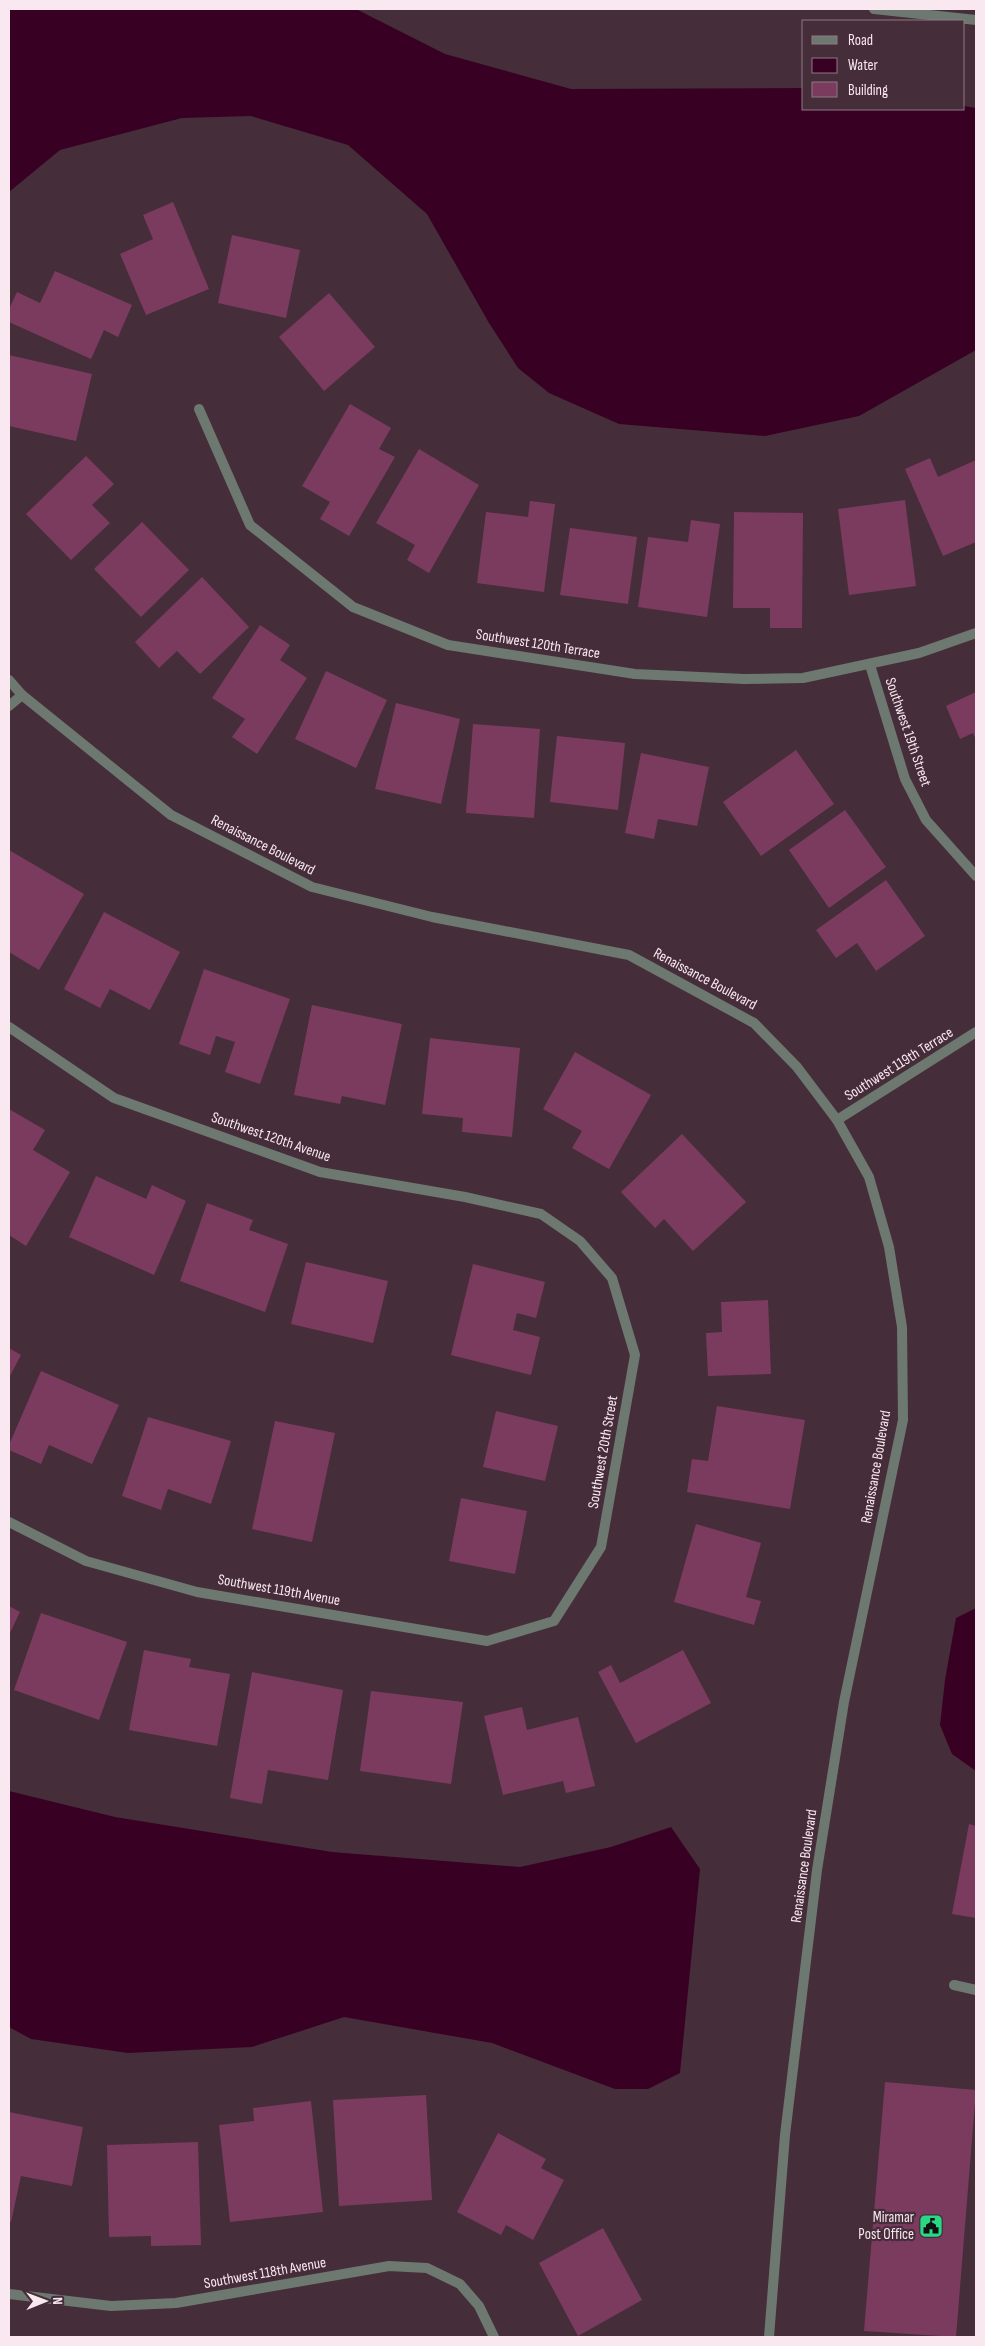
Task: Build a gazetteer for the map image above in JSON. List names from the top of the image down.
{
  "streets": {
    "street": [
      "Southwest 120th Terrace",
      "Southwest 19th Street",
      "Renaissance Boulevard",
      "Southwest 119th Terrace",
      "Southwest 120th Avenue",
      "Southwest 20th Street",
      "Southwest 119th Avenue",
      "Southwest 118th Avenue"
    ]
  },
  "crossings": [
    ["Southwest 120th Terrace", "Southwest 19th Street"],
    ["Renaissance Boulevard", "Southwest 119th Terrace"],
    ["Southwest 120th Avenue", "Southwest 20th Street"],
    ["Southwest 20th Street", "Southwest 119th Avenue"]
  ],
  "places": {
    "public building": ["Miramar Post Office"]
  },
  "legend": ["Road", "Water", "Building"],
  "north": "right"
}
